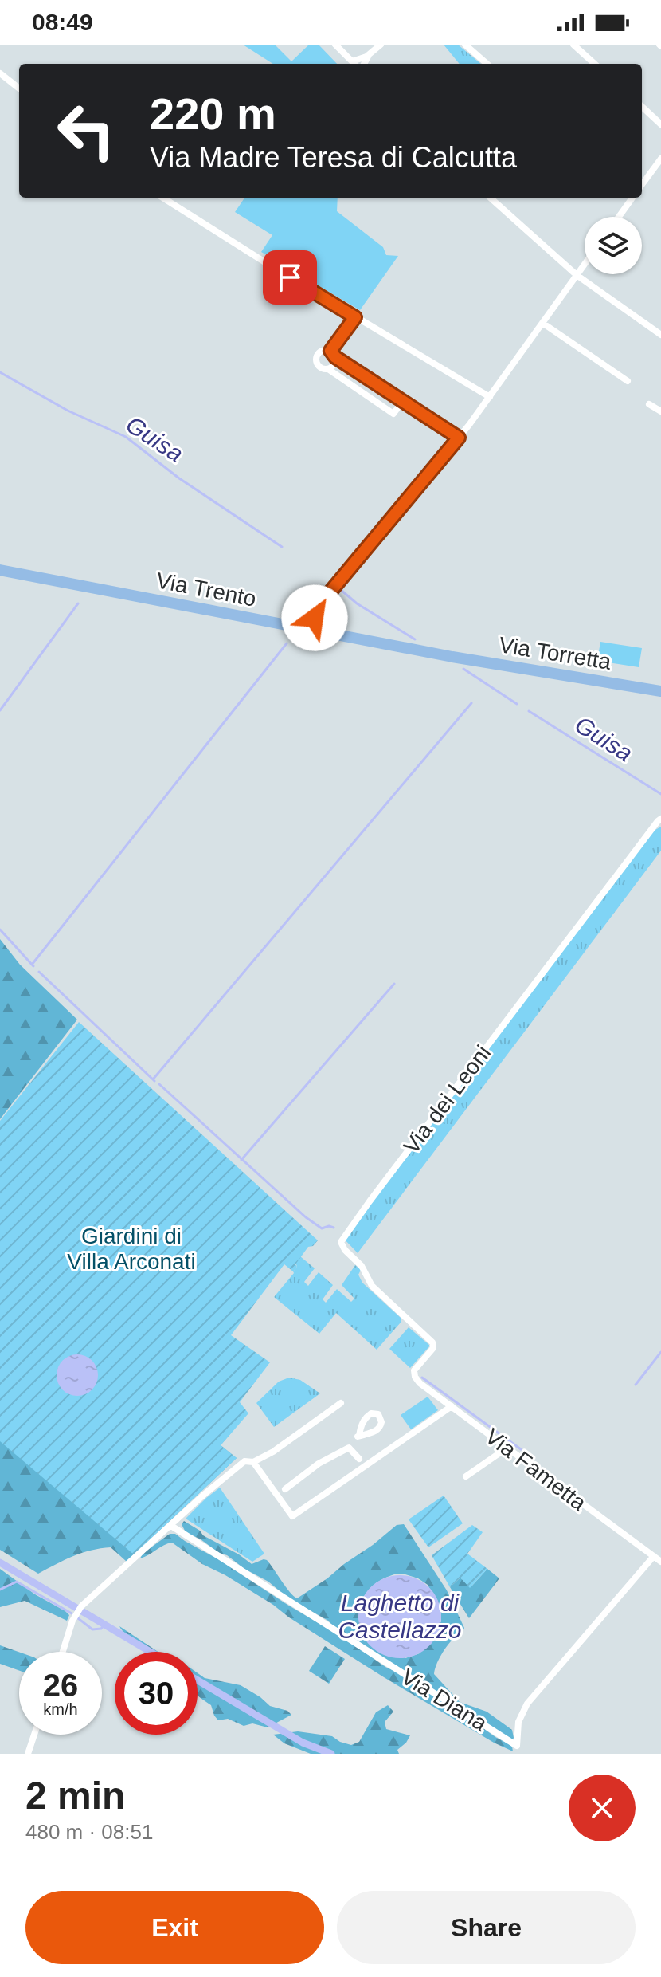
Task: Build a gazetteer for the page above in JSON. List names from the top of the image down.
{
  "streets": {
    "main road": ["Via Trento", "Via Torretta"],
    "street": ["Via dei Leoni", "Via Fametta", "Via Diana"]
  },
  "crossings": [
    ["Via Trento", "Via Torretta"],
    ["Via dei Leoni", "Via Fametta"],
    ["Via Fametta", "Via Diana"]
  ],
  "water": ["Guisa", "Laghetto di Castellazzo"],
  "parks": ["Giardini di Villa Arconati"],
  "page": {
    "status": "08:49",
    "turn": ["220 m", "Via Madre Teresa di Calcutta"],
    "speed": "26 km/h",
    "limit": "30",
    "heading": ["2 min", "480 m · 08:51"],
    "buttons": ["Exit", "Share"]
  }
}
